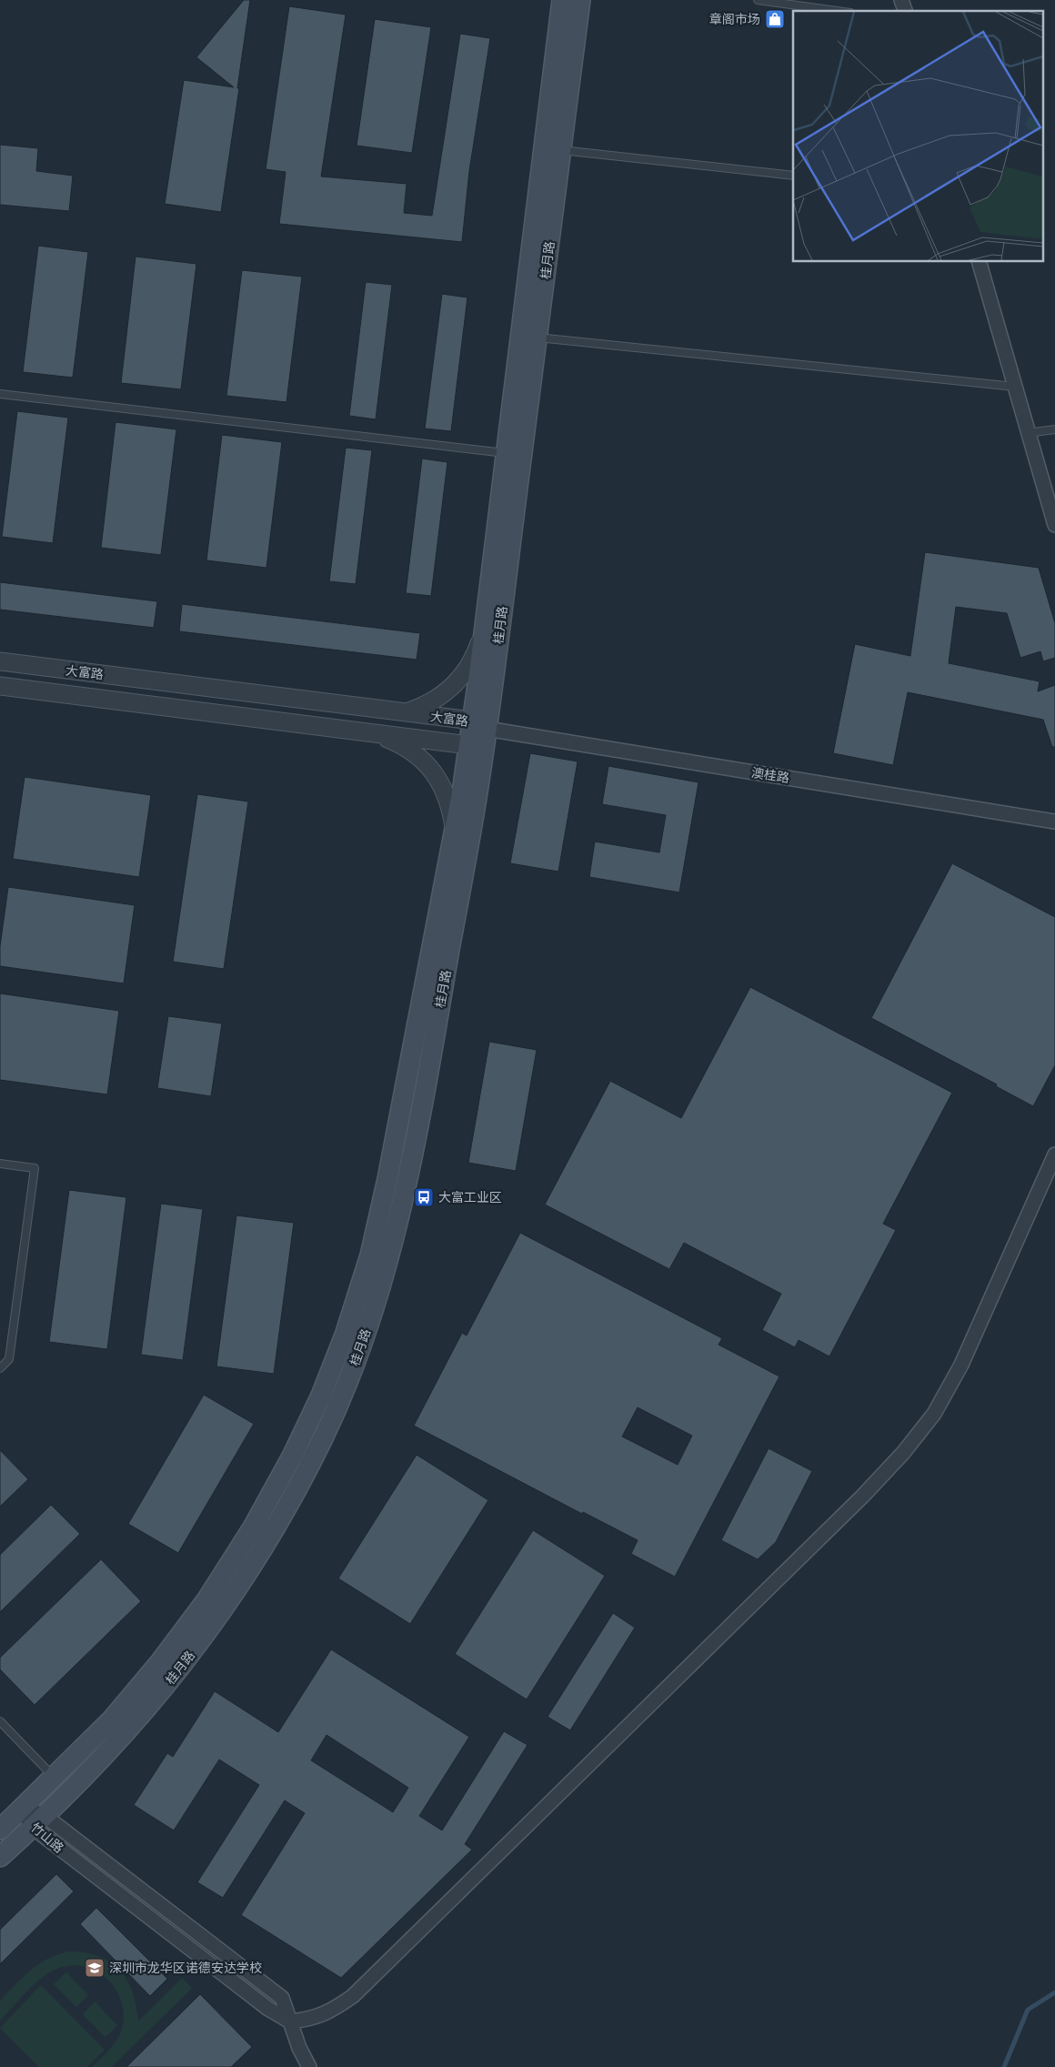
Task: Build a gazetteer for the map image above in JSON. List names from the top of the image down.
{
  "streets": {
    "main road": ["桂月路"],
    "street": ["大富路", "澳桂路", "竹山路"]
  },
  "crossings": [
    ["桂月路", "大富路"],
    ["桂月路", "澳桂路"],
    ["桂月路", "竹山路"],
    ["大富路", "澳桂路"]
  ],
  "places": {
    "shop": ["章阁市场"],
    "bus stop": ["大富工业区"],
    "school or university": ["深圳市龙华区诺德安达学校"]
  }
}
